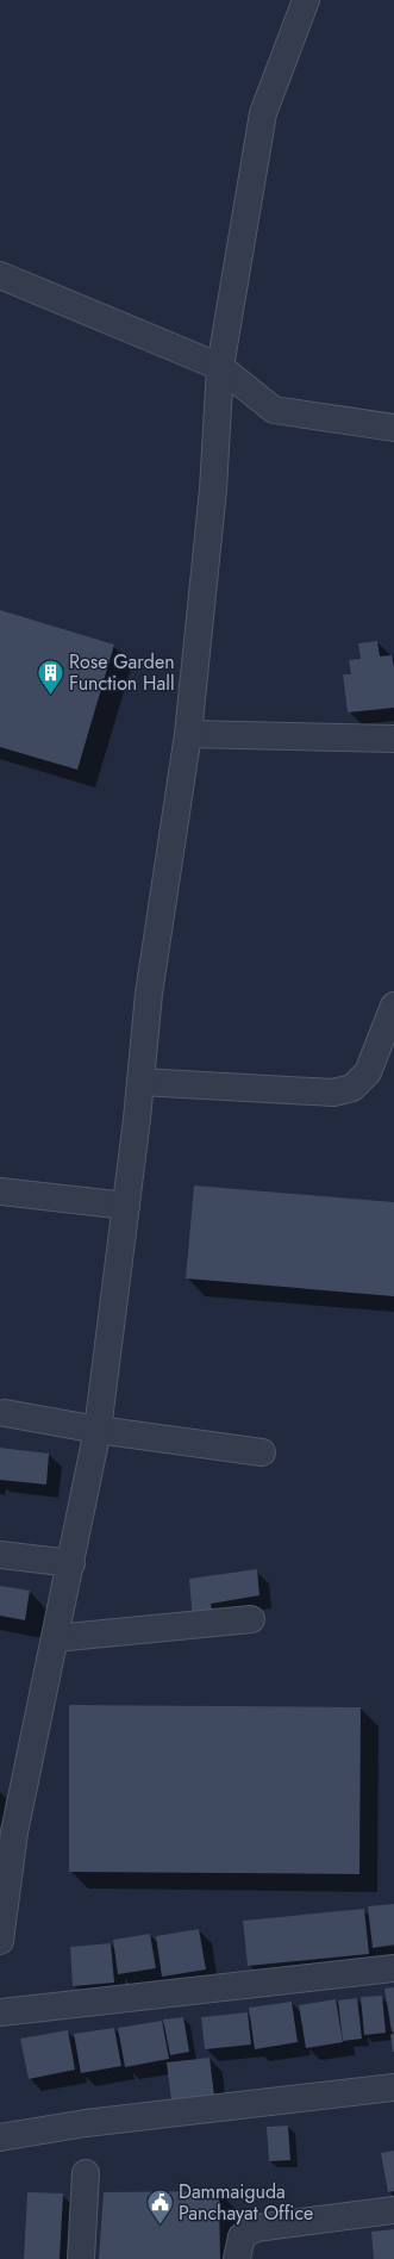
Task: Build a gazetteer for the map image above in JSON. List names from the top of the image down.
{
  "places": {
    "building": ["Rose Garden Function Hall"],
    "public building": ["Dammaiguda Panchayat Office"]
  }
}
